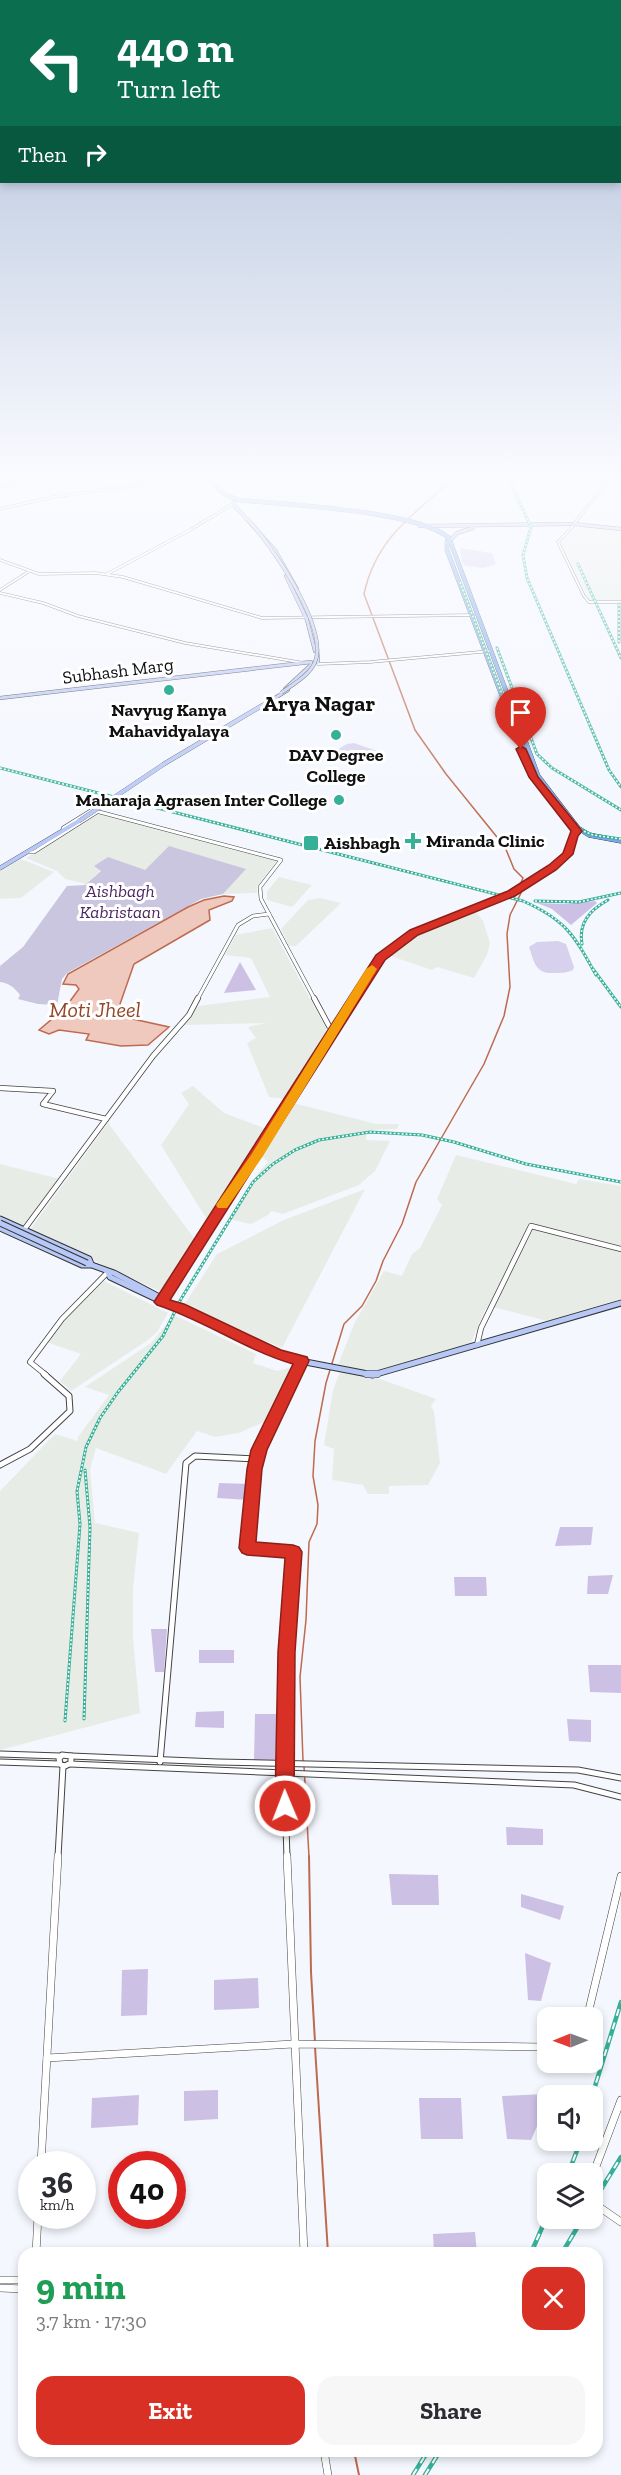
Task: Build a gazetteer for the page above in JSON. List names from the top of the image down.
{
  "streets": {
    "main road": ["Subhash Marg"]
  },
  "districts": ["Arya Nagar"],
  "water": ["Moti Jheel"],
  "parks": ["Aishbagh Kabristaan"],
  "places": {
    "other": ["Navyug Kanya Mahavidyalaya", "DAV Degree College", "Maharaja Agrasen Inter College"],
    "health": ["Miranda Clinic"],
    "transit": ["Aishbagh"]
  },
  "north": "left",
  "page": {
    "turn": ["440 m", "Turn left"],
    "then": "Then",
    "speed": "36 km/h",
    "limit": "40",
    "heading": ["9 min", "3.7 km · 17:30"],
    "buttons": ["Exit", "Share"]
  }
}
